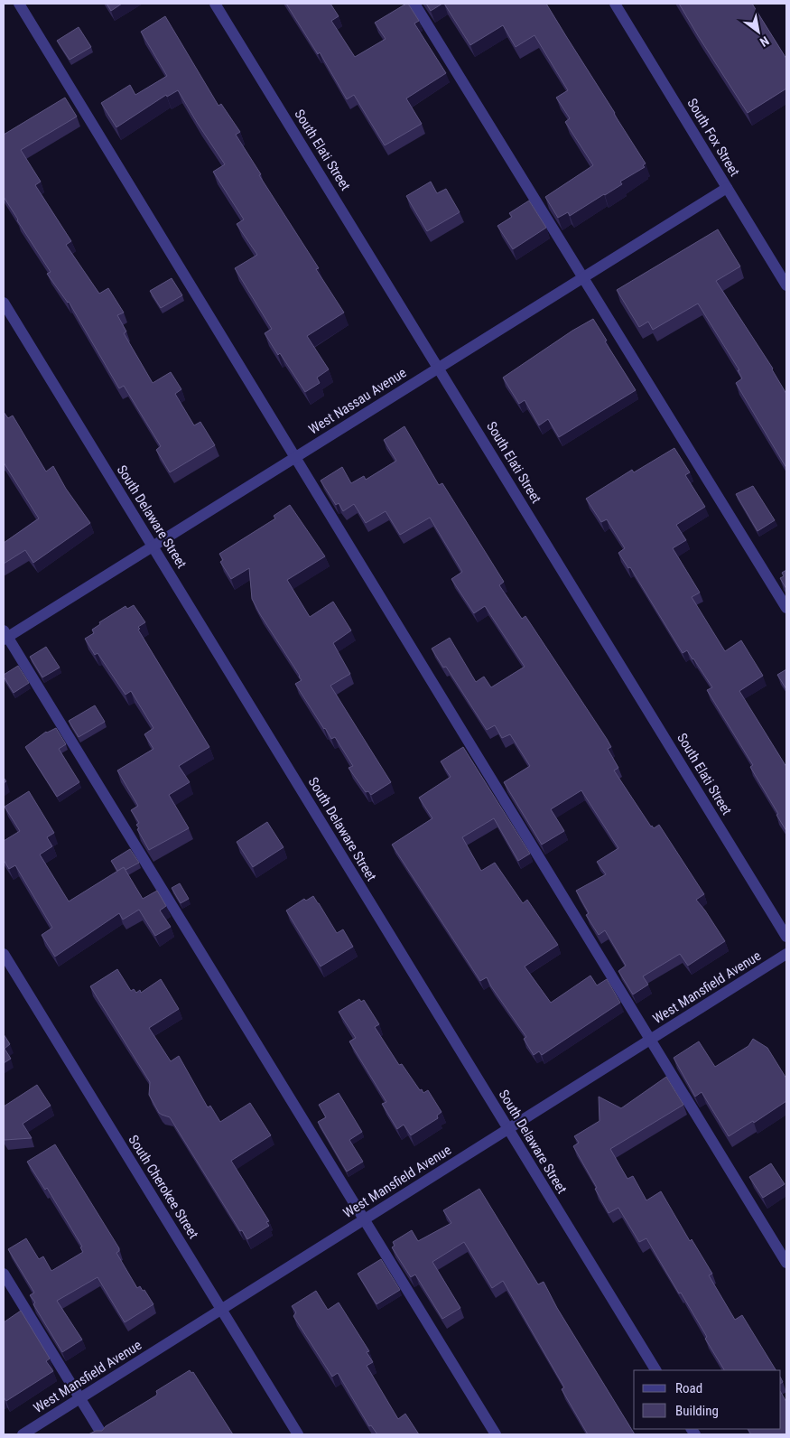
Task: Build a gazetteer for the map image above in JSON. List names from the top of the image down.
{
  "streets": {
    "street": [
      "South Fox Street",
      "South Elati Street",
      "West Nassau Avenue",
      "South Delaware Street",
      "West Mansfield Avenue",
      "South Cherokee Street"
    ]
  },
  "crossings": [
    ["South Fox Street", "West Nassau Avenue"],
    ["South Elati Street", "West Nassau Avenue"],
    ["West Nassau Avenue", "South Delaware Street"],
    ["South Delaware Street", "West Mansfield Avenue"],
    ["West Mansfield Avenue", "South Cherokee Street"]
  ],
  "legend": ["Road", "Building"],
  "north": "bottom right"
}
